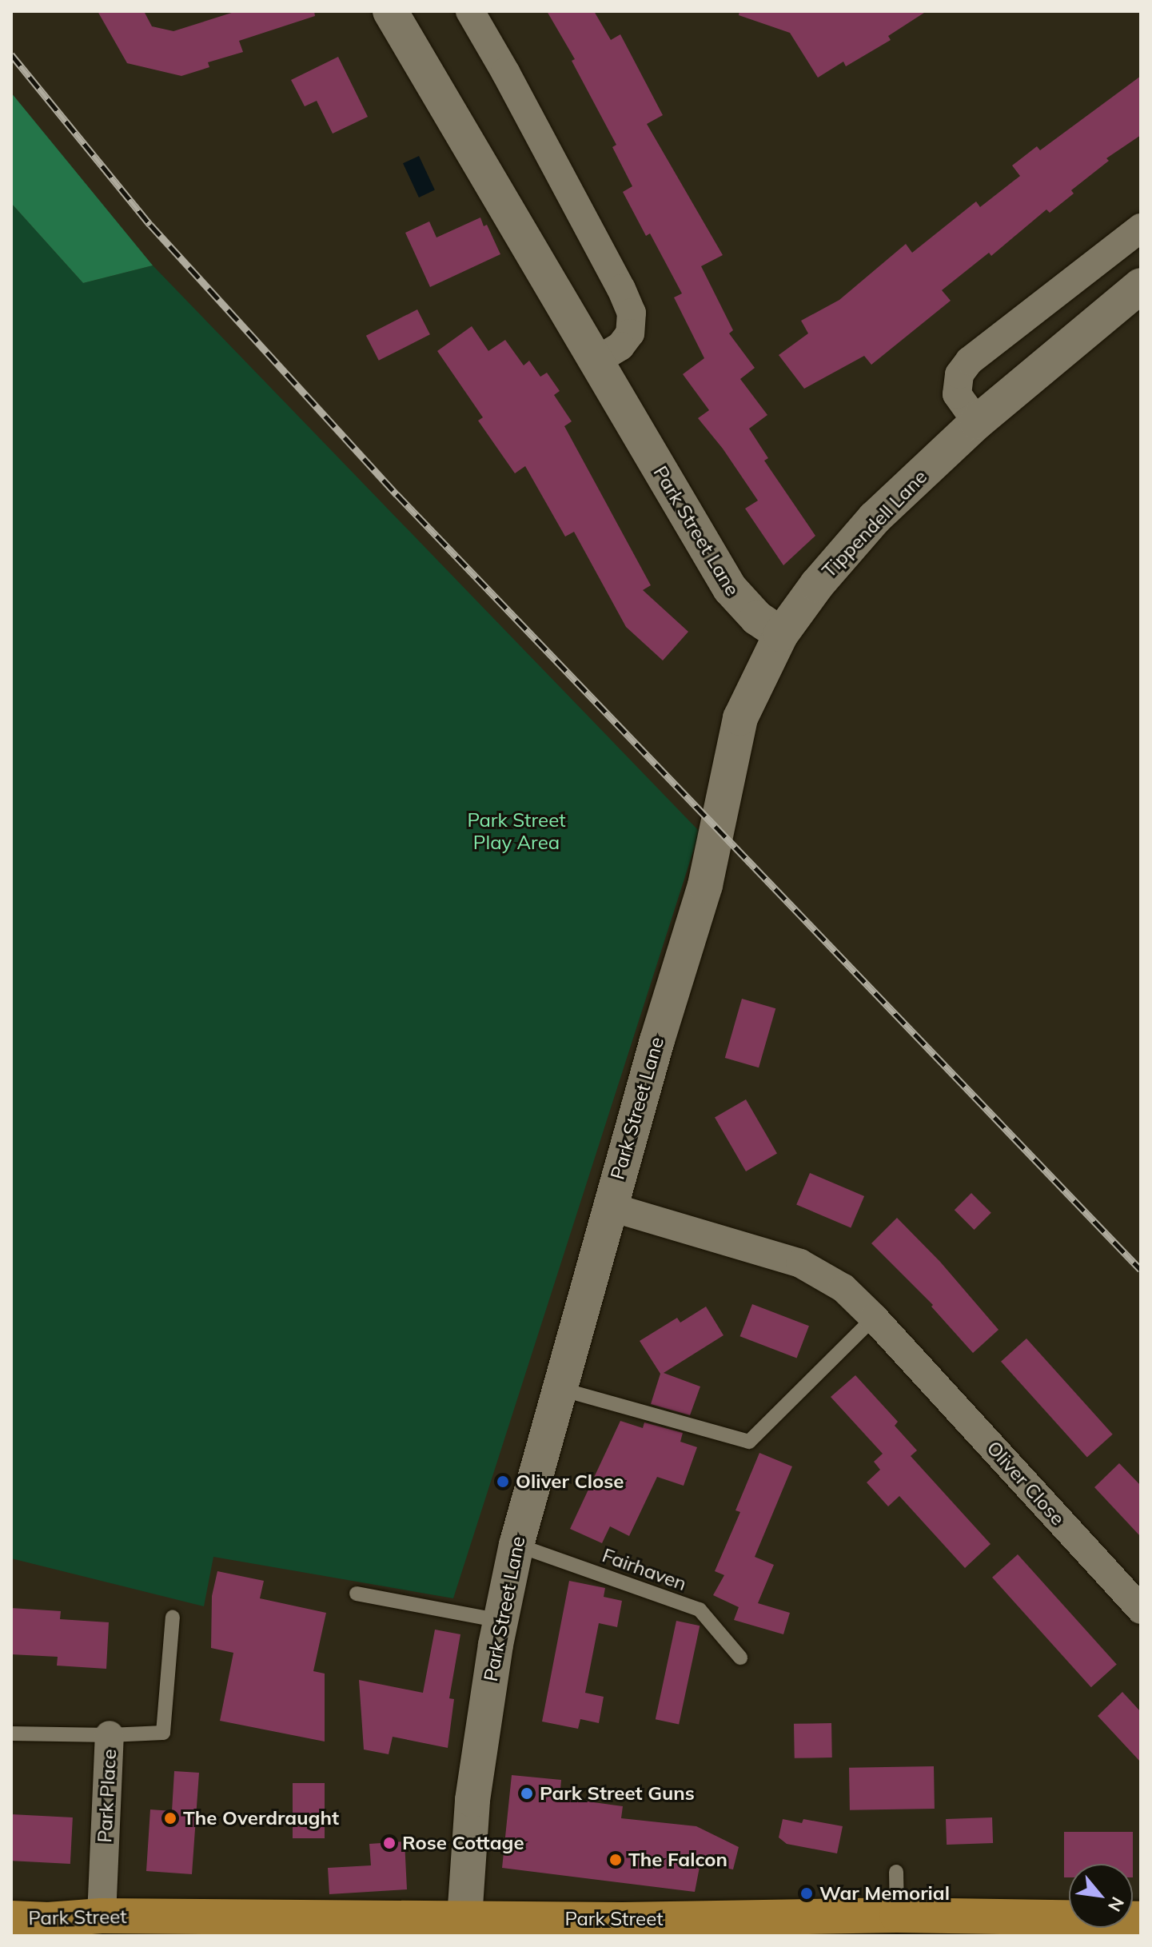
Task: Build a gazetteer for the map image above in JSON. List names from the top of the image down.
{
  "streets": {
    "main road": ["Park Street"],
    "street": [
      "Tippendell Lane",
      "Park Street Lane",
      "Oliver Close",
      "Park Place"
    ],
    "lane": ["Fairhaven"]
  },
  "crossings": [
    ["Tippendell Lane", "Park Street Lane"],
    ["Park Street Lane", "Oliver Close"],
    ["Park Street Lane", "Fairhaven"],
    ["Park Street Lane", "Park Street"],
    ["Park Place", "Park Street"]
  ],
  "parks": ["Park Street Play Area"],
  "places": [
    "Oliver Close",
    "Park Street Guns",
    "The Overdraught",
    "Rose Cottage",
    "The Falcon",
    "War Memorial"
  ],
  "north": "bottom right"
}
